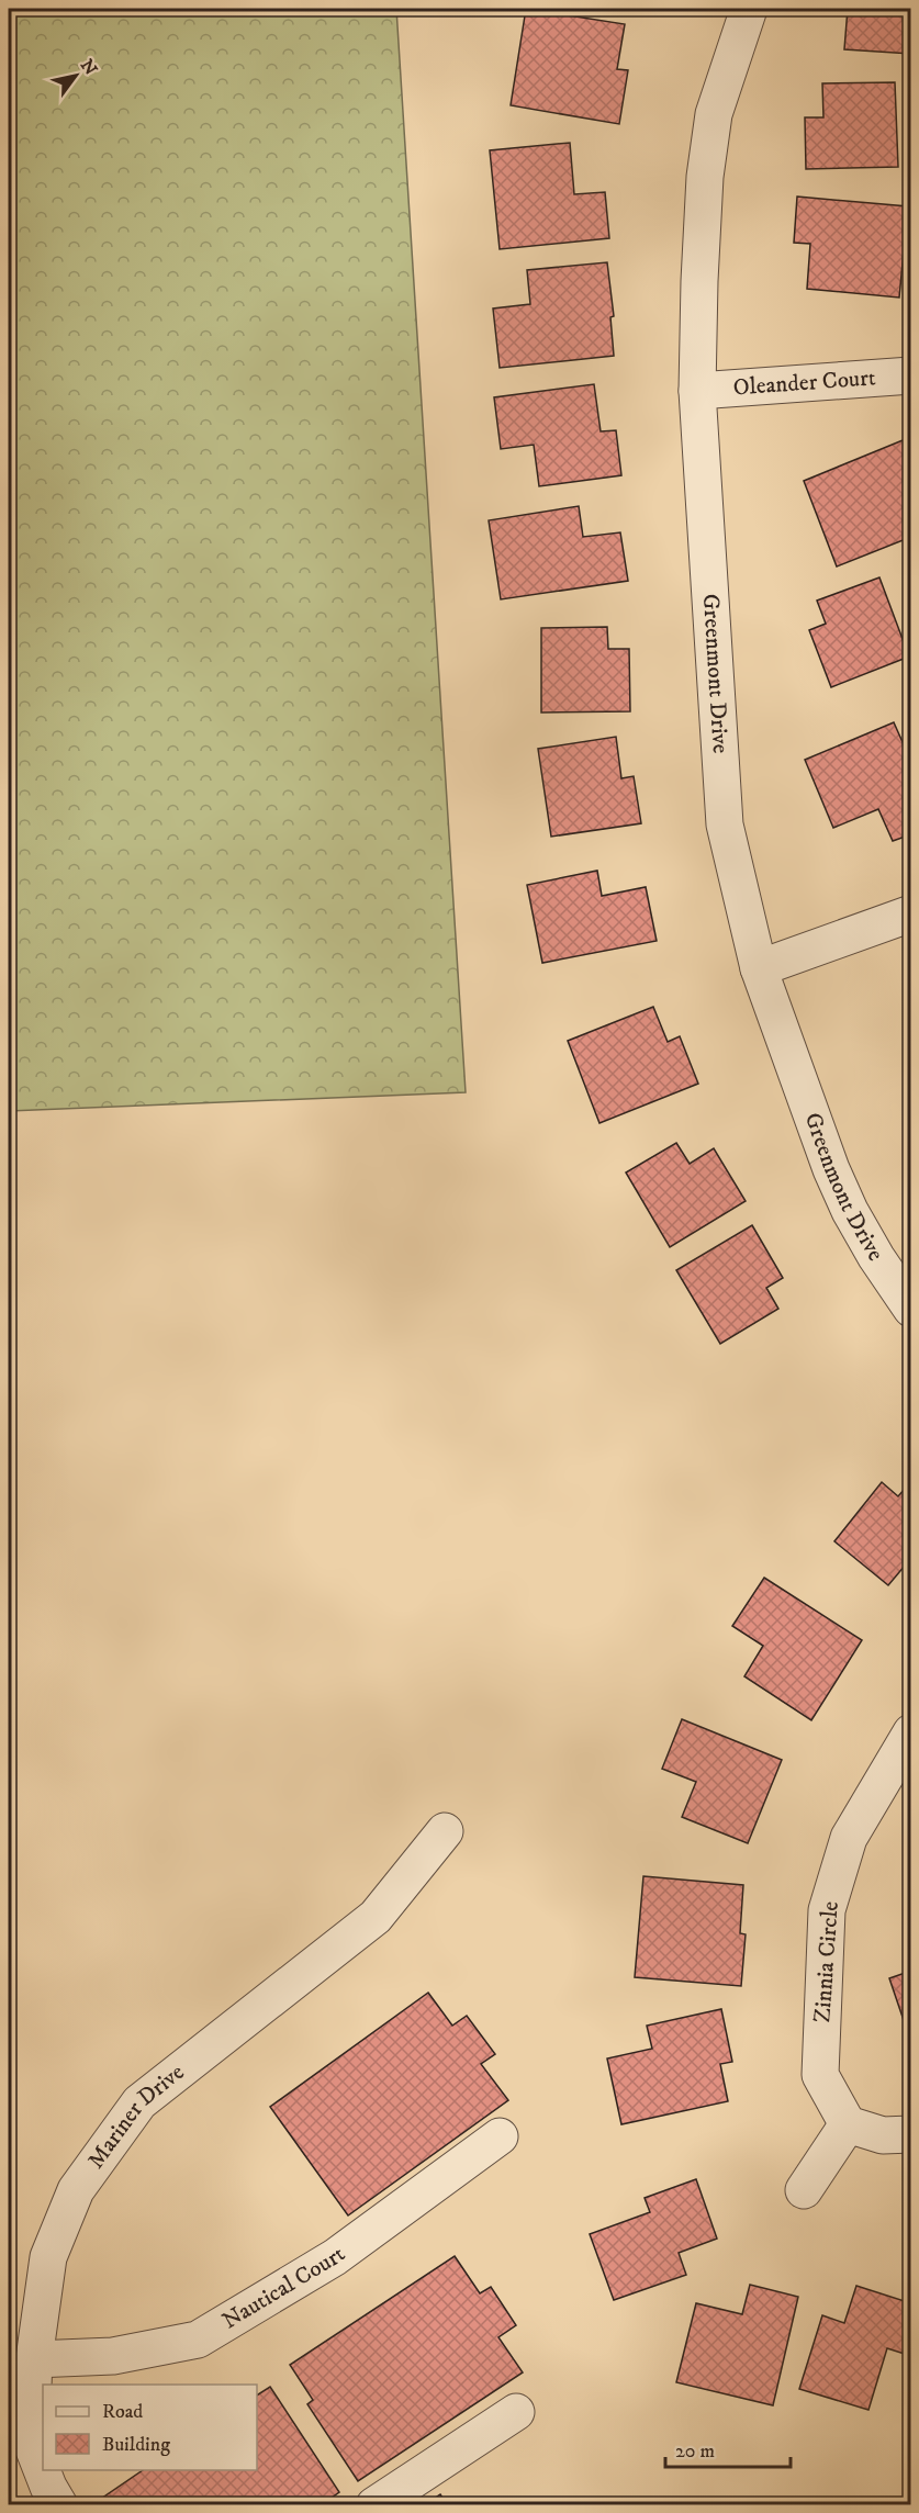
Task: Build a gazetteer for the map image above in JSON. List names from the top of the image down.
{
  "streets": {
    "street": [
      "Oleander Court",
      "Greenmont Drive",
      "Zinnia Circle",
      "Mariner Drive",
      "Nautical Court"
    ]
  },
  "crossings": [
    ["Oleander Court", "Greenmont Drive"],
    ["Mariner Drive", "Nautical Court"]
  ],
  "legend": ["Road", "Building"],
  "scale_bar": "20 m",
  "north": "top right"
}
